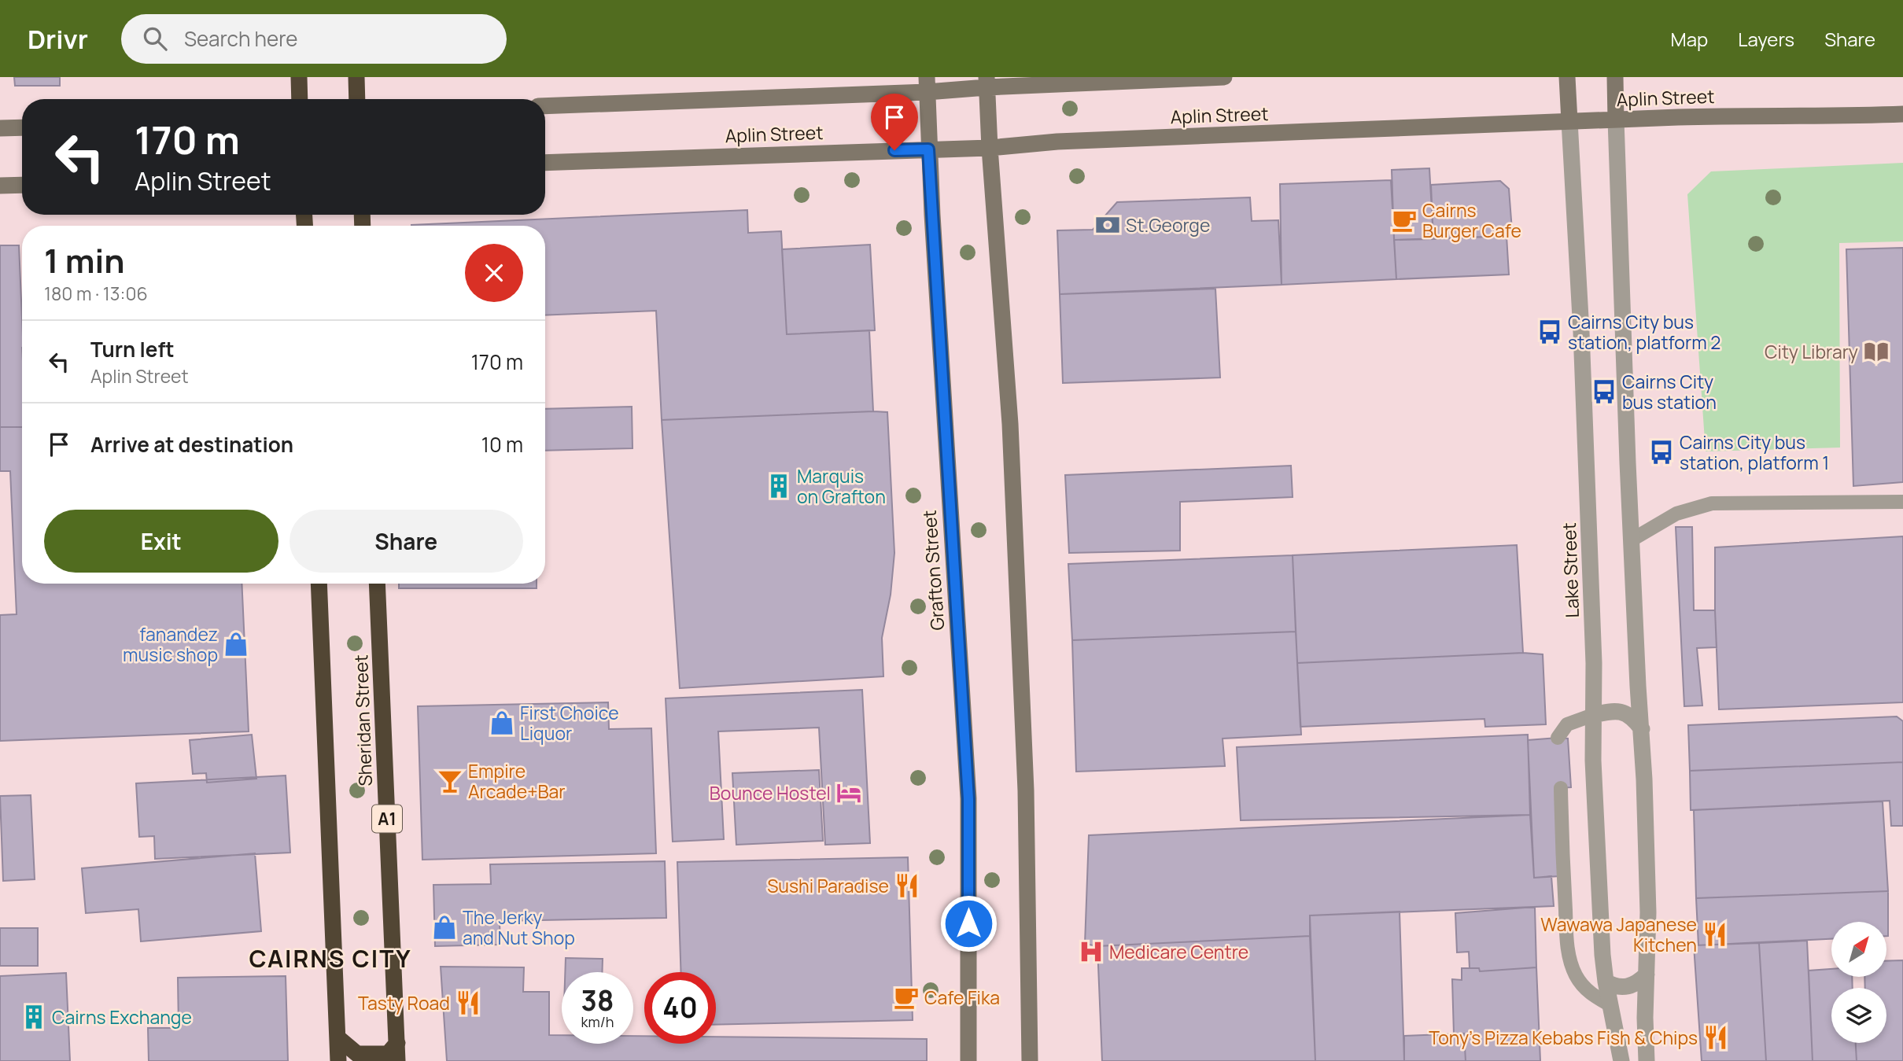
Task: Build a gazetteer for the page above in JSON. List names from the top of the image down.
{
  "streets": {
    "highway": ["Sheridan Street", "A1"],
    "street": ["Aplin Street", "Grafton Street", "Lake Street"]
  },
  "crossings": [
    ["Aplin Street", "Grafton Street"],
    ["Aplin Street", "Lake Street"]
  ],
  "districts": ["CAIRNS CITY"],
  "places": {
    "cafe": ["Cairns Burger Cafe", "Cafe Fika"],
    "bank": ["St.George"],
    "bus stop": ["Cairns City bus station, platform 2", "Cairns City bus station", "Cairns City bus station, platform 1"],
    "library": ["City Library"],
    "building": ["Marquis on Grafton", "Cairns Exchange"],
    "shop": ["fanandez music shop", "First Choice Liquor", "The Jerky and Nut Shop"],
    "bar": ["Empire Arcade+Bar"],
    "hotel": ["Bounce Hostel"],
    "restaurant": [
      "Sushi Paradise",
      "Wawawa Japanese Kitchen",
      "Tasty Road",
      "Tony's Pizza Kebabs Fish & Chips"
    ],
    "hospital": ["Medicare Centre"]
  },
  "north": "top right",
  "page": {
    "header": "Drivr",
    "search": "Search here",
    "nav": ["Map", "Layers", "Share"],
    "turn": ["170 m", "Aplin Street"],
    "heading": ["1 min", "180 m · 13:06"],
    "list": [
      {
        "name": "Turn left",
        "note": "Aplin Street",
        "value": "170 m"
      },
      {
        "name": "Arrive at destination",
        "value": "10 m"
      }
    ],
    "buttons": ["Exit", "Share"],
    "speed": "38 km/h",
    "limit": "40"
  }
}
